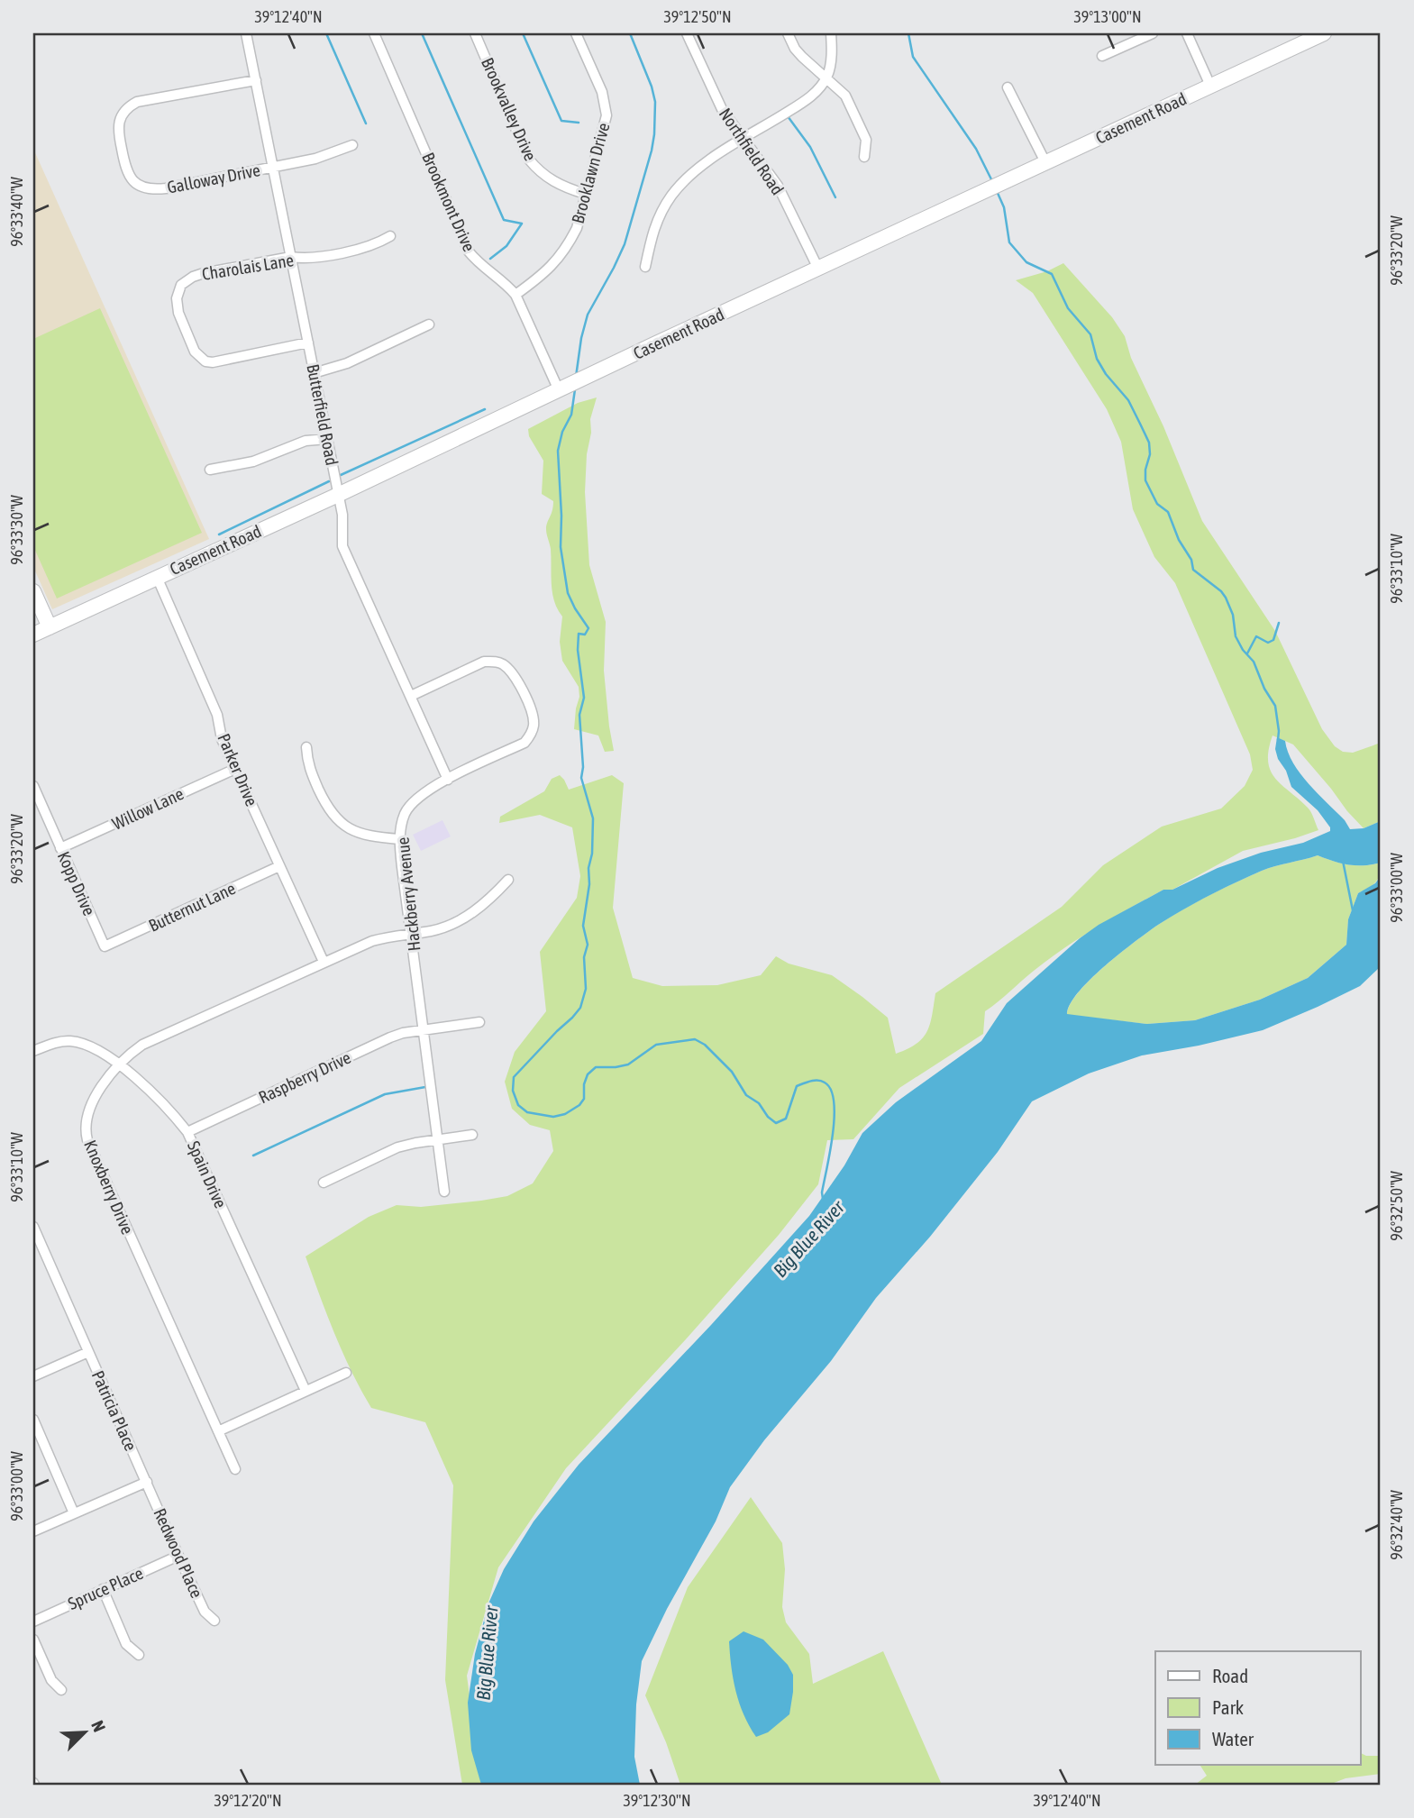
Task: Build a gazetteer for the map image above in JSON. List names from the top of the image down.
{
  "streets": {
    "street": [
      "Brookvalley Drive",
      "Casement Road",
      "Northfield Road",
      "Brooklawn Drive",
      "Galloway Drive",
      "Brookmont Drive",
      "Charolais Lane",
      "Butterfield Road",
      "Parker Drive",
      "Willow Lane",
      "Kopp Drive",
      "Hackberry Avenue",
      "Butternut Lane",
      "Raspberry Drive",
      "Spain Drive",
      "Knoxberry Drive",
      "Patricia Place",
      "Redwood Place",
      "Spruce Place"
    ]
  },
  "crossings": [
    ["Brookvalley Drive", "Brooklawn Drive"],
    ["Casement Road", "Northfield Road"],
    ["Casement Road", "Brookmont Drive"],
    ["Casement Road", "Butterfield Road"],
    ["Casement Road", "Parker Drive"],
    ["Brooklawn Drive", "Brookmont Drive"],
    ["Galloway Drive", "Butterfield Road"],
    ["Charolais Lane", "Butterfield Road"],
    ["Butterfield Road", "Hackberry Avenue"],
    ["Parker Drive", "Willow Lane"],
    ["Parker Drive", "Butternut Lane"],
    ["Parker Drive", "Knoxberry Drive"],
    ["Willow Lane", "Kopp Drive"],
    ["Kopp Drive", "Butternut Lane"],
    ["Hackberry Avenue", "Raspberry Drive"],
    ["Hackberry Avenue", "Knoxberry Drive"],
    ["Raspberry Drive", "Spain Drive"],
    ["Spain Drive", "Knoxberry Drive"],
    ["Patricia Place", "Redwood Place"],
    ["Redwood Place", "Spruce Place"]
  ],
  "water": ["Big Blue River"],
  "legend": ["Road", "Park", "Water"],
  "north": "top right",
  "coordinates": [
    "39°12'40\"N",
    "39°12'50\"N",
    "39°13'00\"N",
    "96°33'40\"W",
    "96°33'20\"W",
    "96°33'30\"W",
    "96°33'10\"W",
    "96°33'00\"W",
    "96°32'50\"W",
    "96°32'40\"W",
    "39°12'20\"N",
    "39°12'30\"N"
  ]
}
